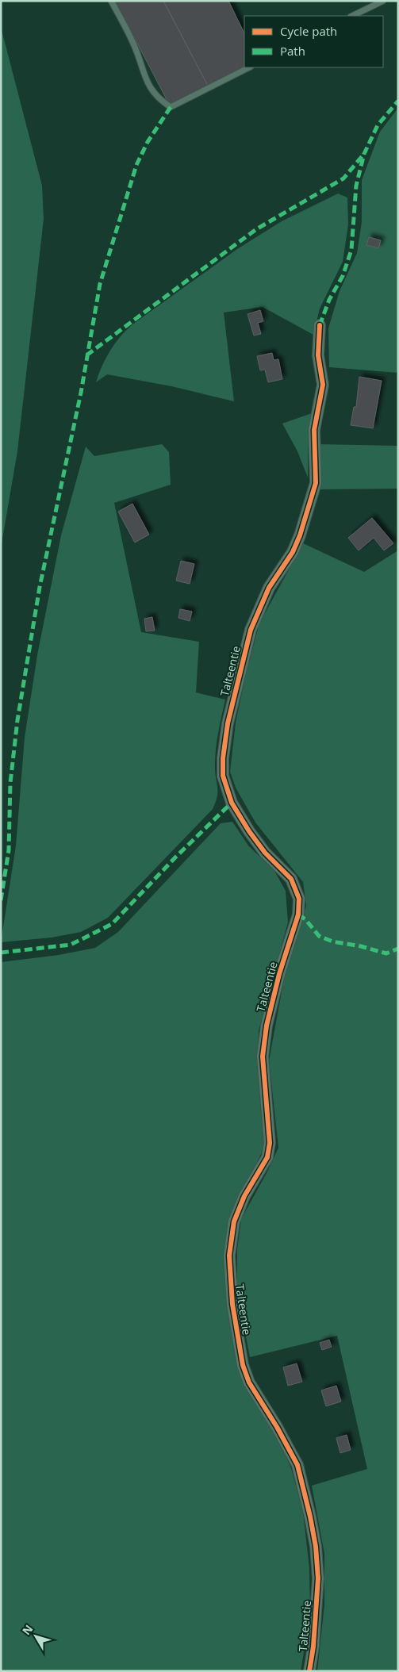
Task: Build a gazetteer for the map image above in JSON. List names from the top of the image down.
{
  "streets": {
    "street": ["Talteentie"]
  },
  "legend": ["Cycle path", "Path"],
  "north": "top left"
}
